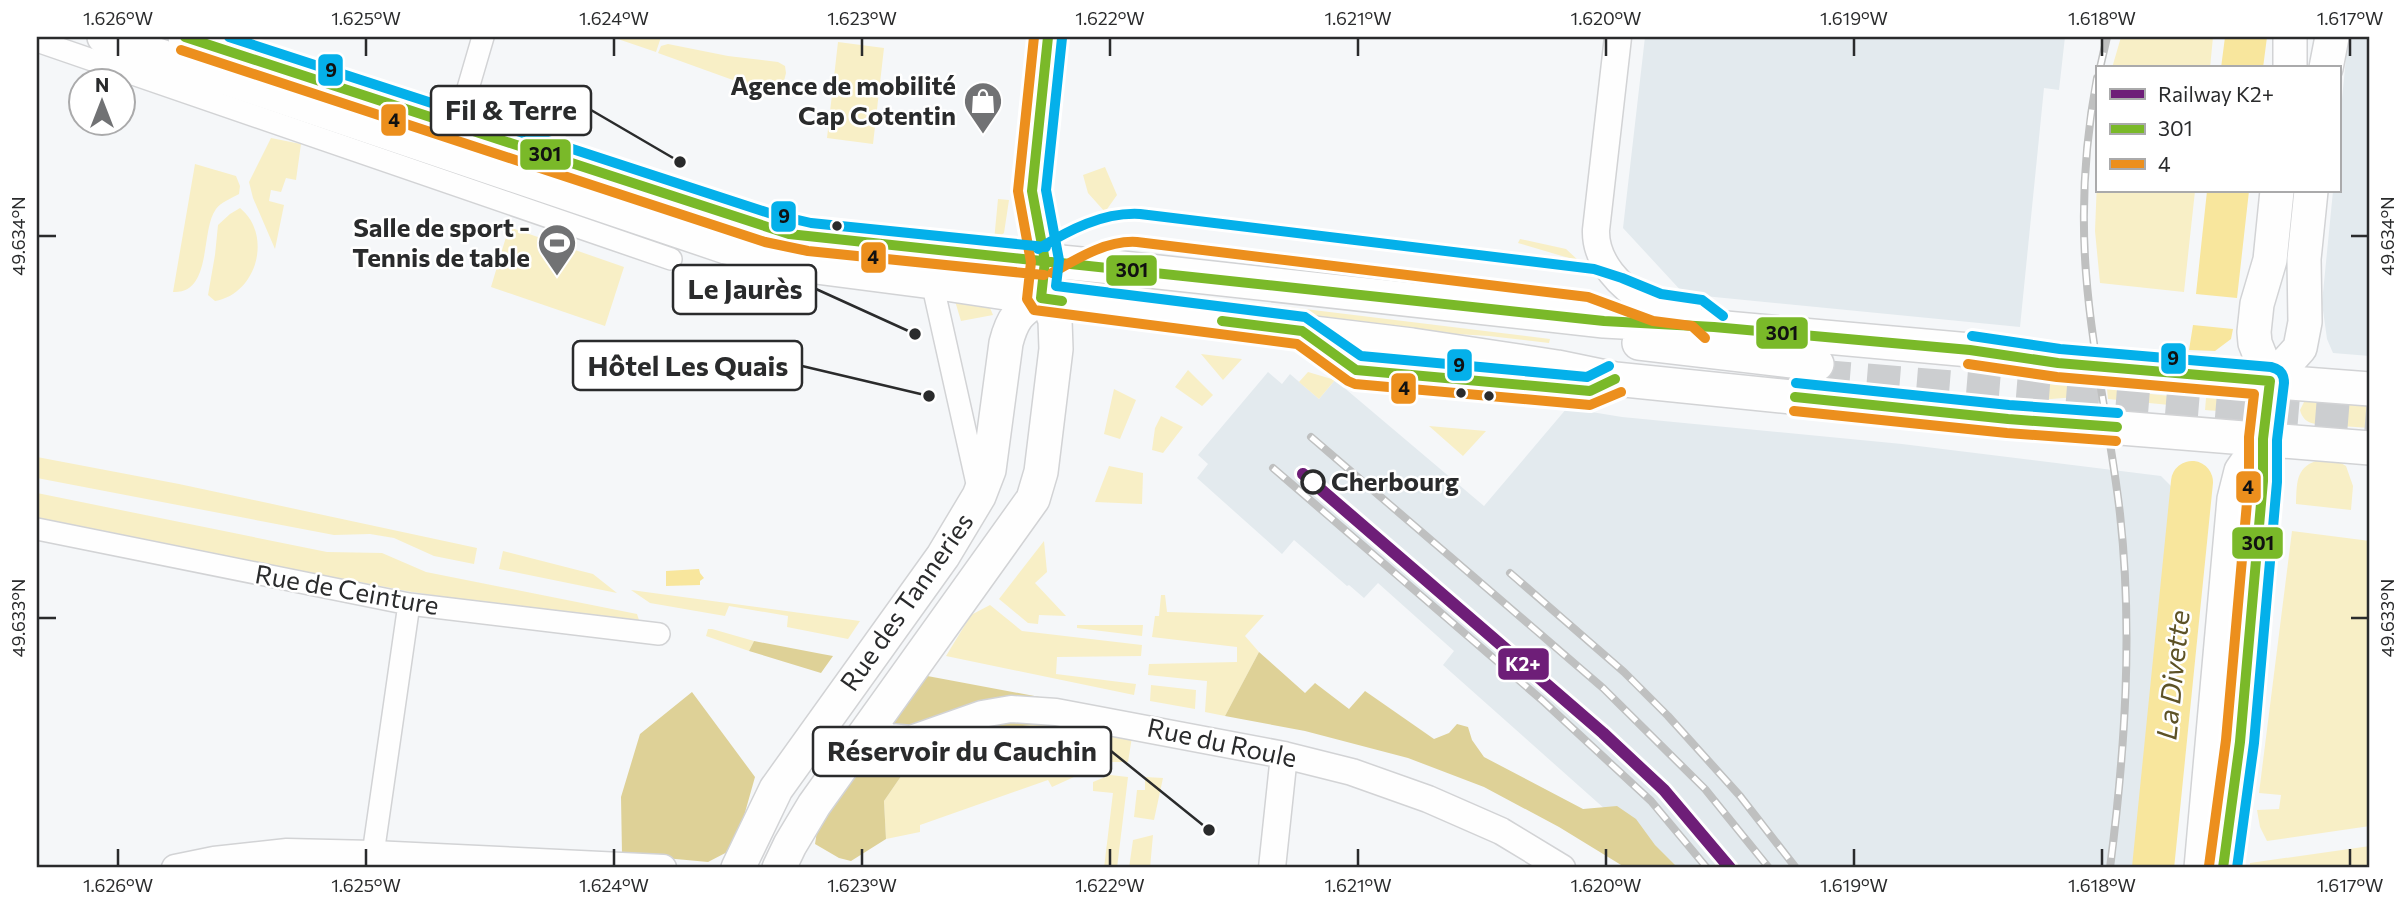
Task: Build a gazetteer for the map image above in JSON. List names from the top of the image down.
{
  "streets": {
    "main road": ["Rue des Tanneries"],
    "street": ["Rue de Ceinture", "Rue du Roule"]
  },
  "crossings": [
    ["Rue des Tanneries", "Rue du Roule"]
  ],
  "water": ["La Divette"],
  "places": {
    "shop": ["Agence de mobilité Cap Cotentin"],
    "other": [
      "Fil & Terre",
      "Le Jaurès",
      "Hôtel Les Quais",
      "Cherbourg",
      "Réservoir du Cauchin"
    ],
    "sports": ["Salle de sport - Tennis de table"]
  },
  "lines": [
    "transit line 301",
    "transit line 4",
    "transit line 9",
    "rail line K2+"
  ],
  "legend": ["Railway K2+", "301", "4"],
  "north": "top",
  "coordinates": [
    "1.626°W",
    "1.625°W",
    "1.624°W",
    "1.623°W",
    "1.622°W",
    "1.621°W",
    "1.620°W",
    "1.619°W",
    "1.618°W",
    "1.617°W",
    "49.634°N",
    "49.633°N"
  ]
}
